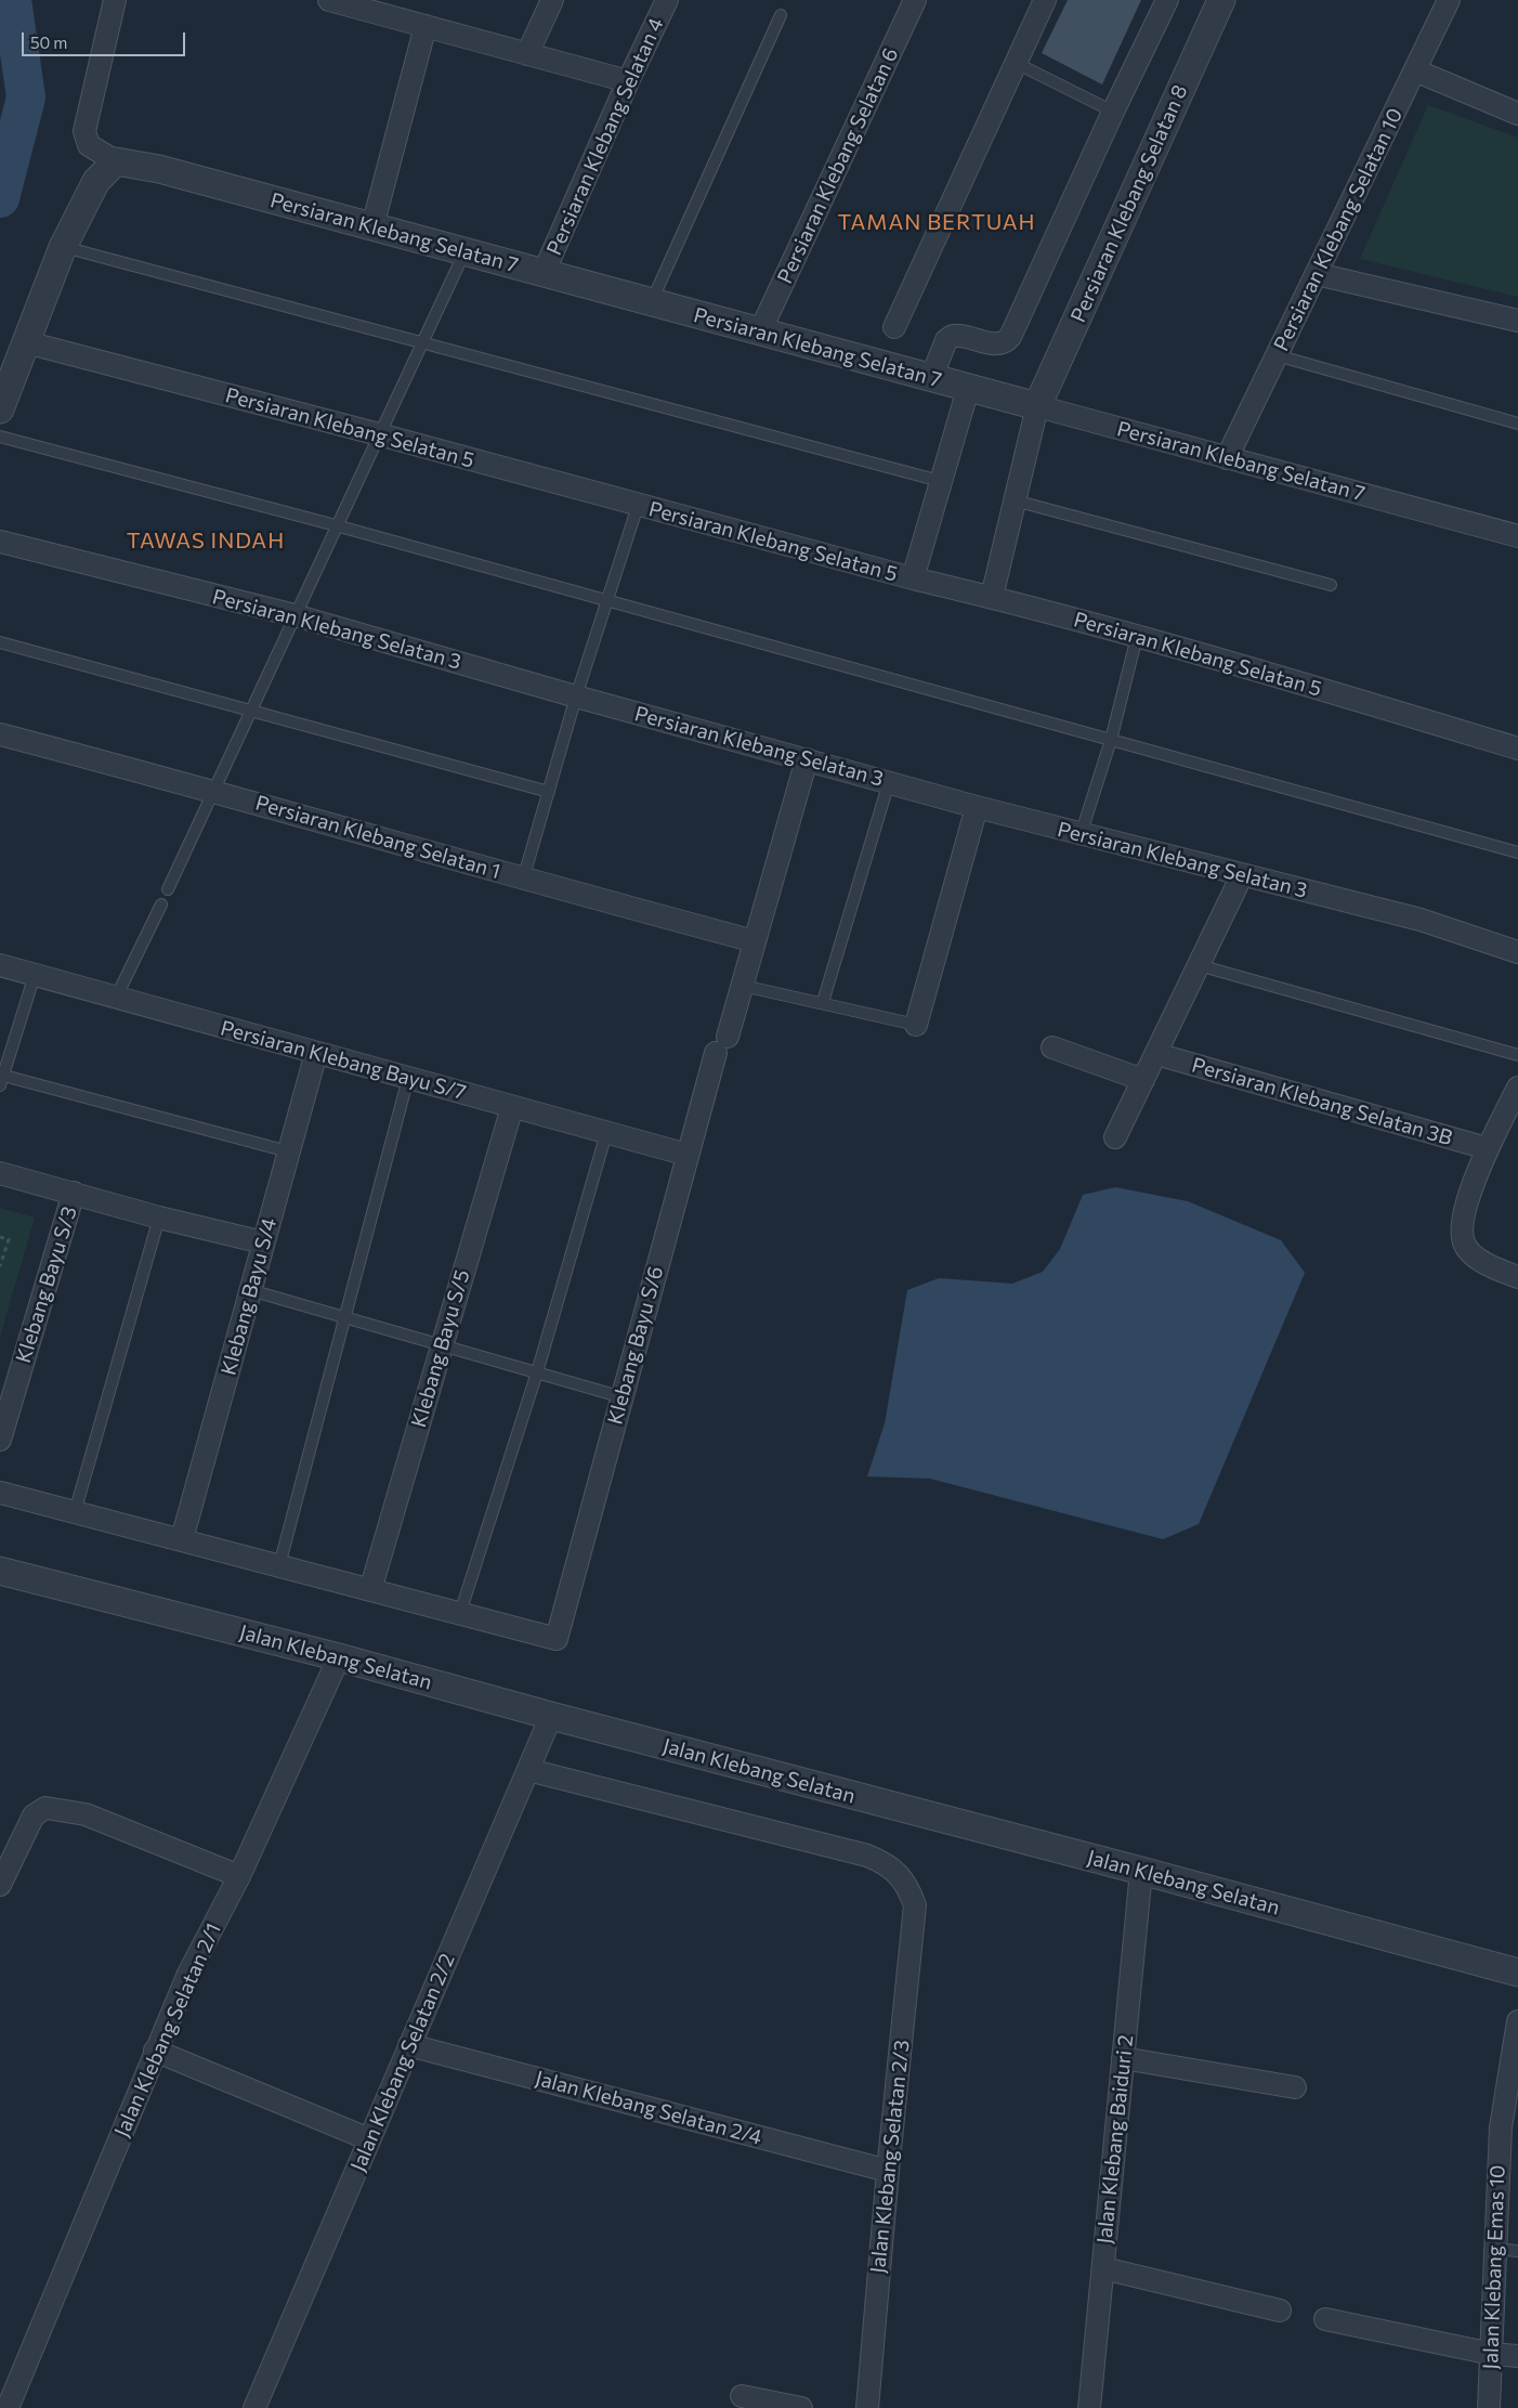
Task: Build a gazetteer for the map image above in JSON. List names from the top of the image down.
{
  "streets": {
    "street": [
      "Persiaran Klebang Selatan 4",
      "Persiaran Klebang Selatan 6",
      "Persiaran Klebang Selatan 8",
      "Persiaran Klebang Selatan 10",
      "Persiaran Klebang Selatan 7",
      "Persiaran Klebang Selatan 5",
      "Persiaran Klebang Selatan 3",
      "Persiaran Klebang Selatan 1",
      "Persiaran Klebang Bayu S/7",
      "Persiaran Klebang Selatan 3B",
      "Klebang Bayu S/3",
      "Klebang Bayu S/4",
      "Klebang Bayu S/6",
      "Klebang Bayu S/5",
      "Jalan Klebang Selatan",
      "Jalan Klebang Selatan 2/1",
      "Jalan Klebang Selatan 2/2",
      "Jalan Klebang Selatan 2/4",
      "Jalan Klebang Baiduri 2",
      "Jalan Klebang Selatan 2/3",
      "Jalan Klebang Emas 10"
    ]
  },
  "crossings": [
    ["Persiaran Klebang Selatan 4", "Persiaran Klebang Selatan 7"],
    ["Persiaran Klebang Selatan 6", "Persiaran Klebang Selatan 7"],
    ["Persiaran Klebang Selatan 8", "Persiaran Klebang Selatan 7"],
    ["Persiaran Klebang Selatan 10", "Persiaran Klebang Selatan 7"],
    ["Persiaran Klebang Selatan 3", "Klebang Bayu S/6"],
    ["Persiaran Klebang Selatan 1", "Klebang Bayu S/6"],
    ["Persiaran Klebang Bayu S/7", "Klebang Bayu S/4"],
    ["Persiaran Klebang Bayu S/7", "Klebang Bayu S/6"],
    ["Persiaran Klebang Bayu S/7", "Klebang Bayu S/5"],
    ["Klebang Bayu S/3", "Klebang Bayu S/4"],
    ["Jalan Klebang Selatan", "Jalan Klebang Selatan 2/1"],
    ["Jalan Klebang Selatan", "Jalan Klebang Selatan 2/2"],
    ["Jalan Klebang Selatan", "Jalan Klebang Baiduri 2"],
    ["Jalan Klebang Selatan 2/2", "Jalan Klebang Selatan 2/4"],
    ["Jalan Klebang Selatan 2/2", "Jalan Klebang Selatan 2/3"],
    ["Jalan Klebang Selatan 2/4", "Jalan Klebang Selatan 2/3"]
  ],
  "districts": ["TAMAN BERTUAH", "TAWAS INDAH"],
  "scale_bar": "50 m"
}
